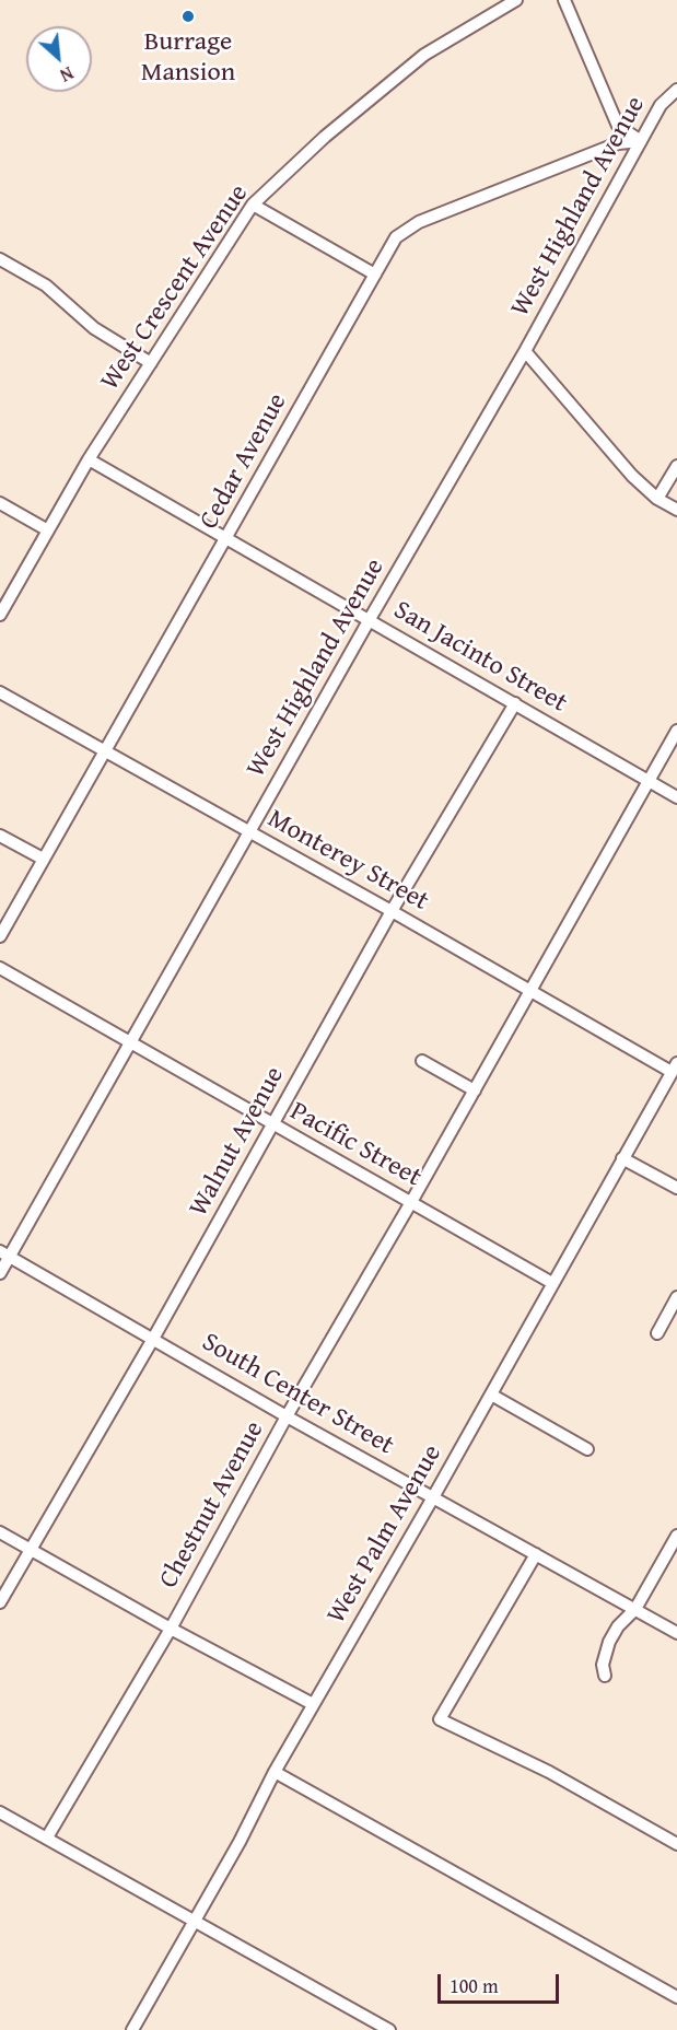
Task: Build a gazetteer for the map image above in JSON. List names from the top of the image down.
{
  "streets": {
    "street": [
      "West Highland Avenue",
      "West Crescent Avenue",
      "Cedar Avenue",
      "San Jacinto Street",
      "Monterey Street",
      "Walnut Avenue",
      "Pacific Street",
      "South Center Street",
      "Chestnut Avenue",
      "West Palm Avenue"
    ]
  },
  "crossings": [
    ["West Highland Avenue", "Cedar Avenue"],
    ["West Highland Avenue", "San Jacinto Street"],
    ["West Highland Avenue", "Monterey Street"],
    ["West Highland Avenue", "Pacific Street"],
    ["West Highland Avenue", "South Center Street"],
    ["West Crescent Avenue", "San Jacinto Street"],
    ["Cedar Avenue", "San Jacinto Street"],
    ["Cedar Avenue", "Monterey Street"],
    ["San Jacinto Street", "Walnut Avenue"],
    ["San Jacinto Street", "Chestnut Avenue"],
    ["Monterey Street", "Walnut Avenue"],
    ["Monterey Street", "Chestnut Avenue"],
    ["Monterey Street", "West Palm Avenue"],
    ["Walnut Avenue", "Pacific Street"],
    ["Walnut Avenue", "South Center Street"],
    ["Pacific Street", "Chestnut Avenue"],
    ["Pacific Street", "West Palm Avenue"],
    ["South Center Street", "Chestnut Avenue"],
    ["South Center Street", "West Palm Avenue"]
  ],
  "places": ["Burrage Mansion"],
  "scale_bar": "100 m",
  "north": "bottom right"
}
